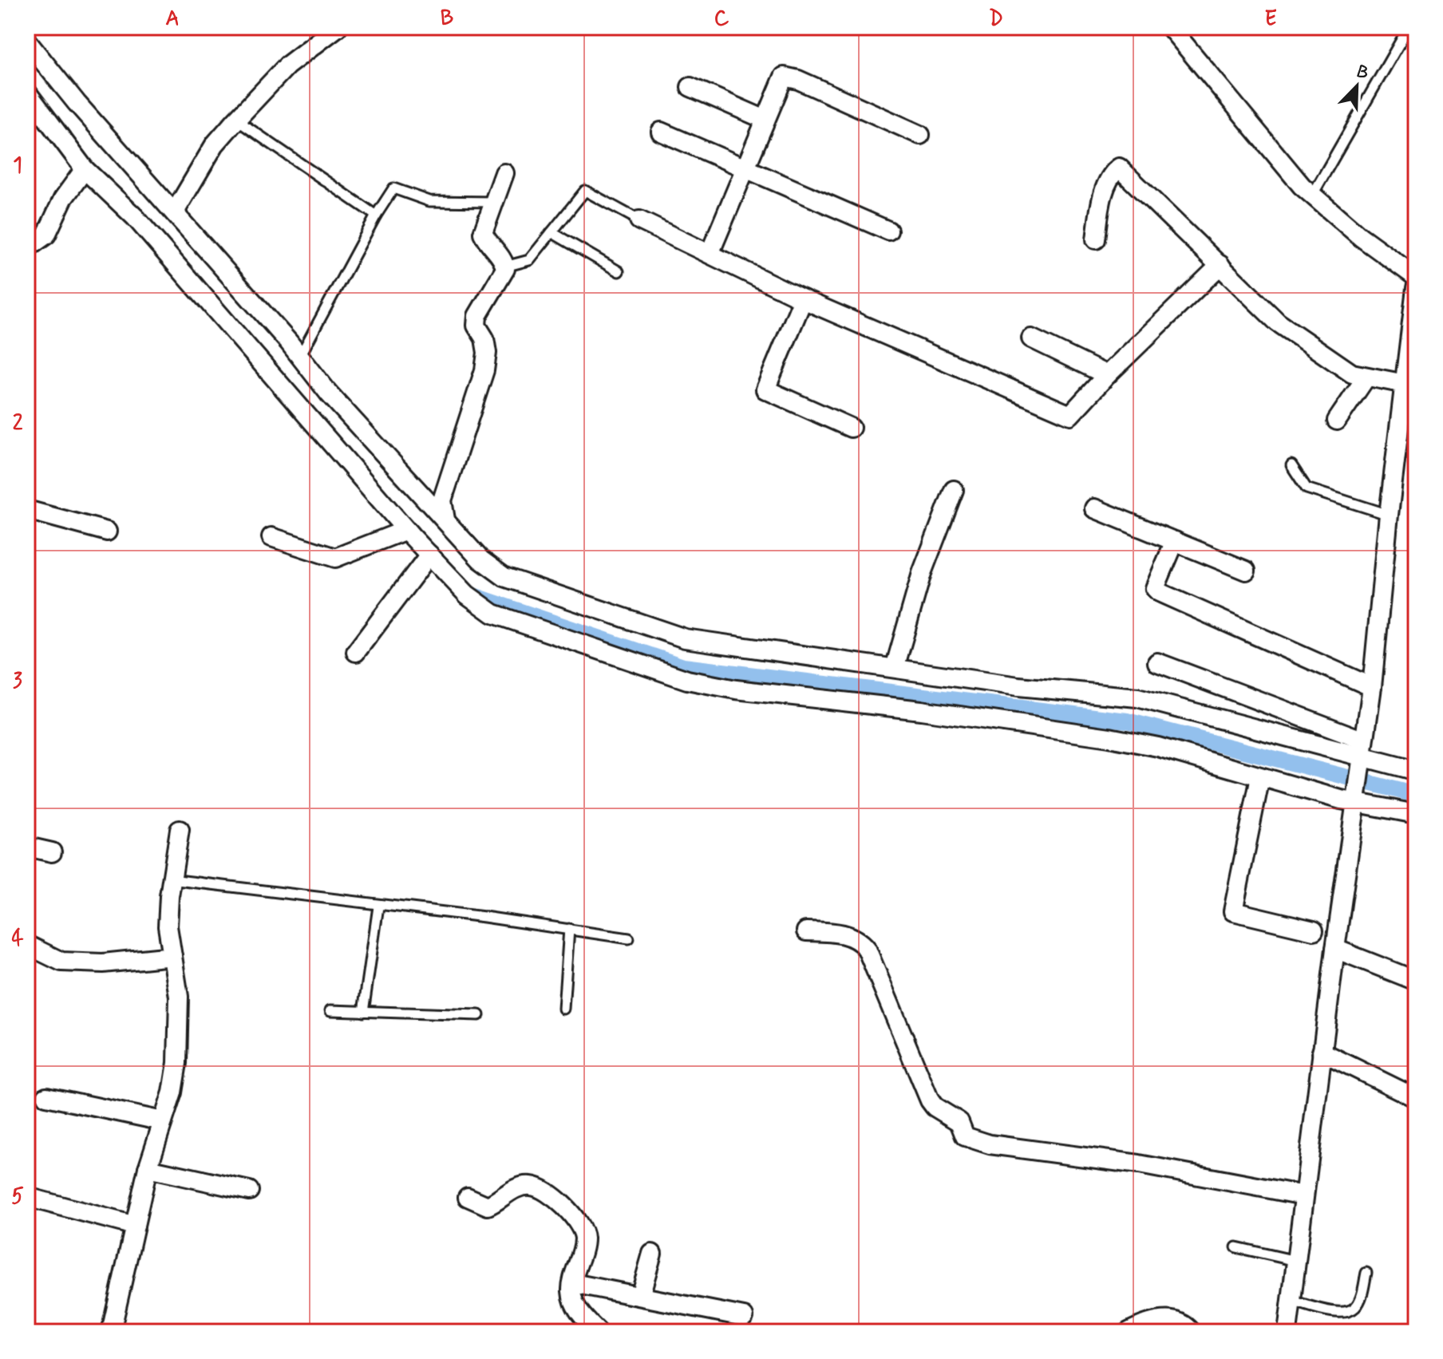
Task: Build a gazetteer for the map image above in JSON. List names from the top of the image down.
{
  "north": "top right",
  "grid": {
    "columns": [
      "A",
      "B",
      "C",
      "D",
      "E"
    ],
    "rows": [
      "1",
      "2",
      "3",
      "4",
      "5"
    ]
  }
}
